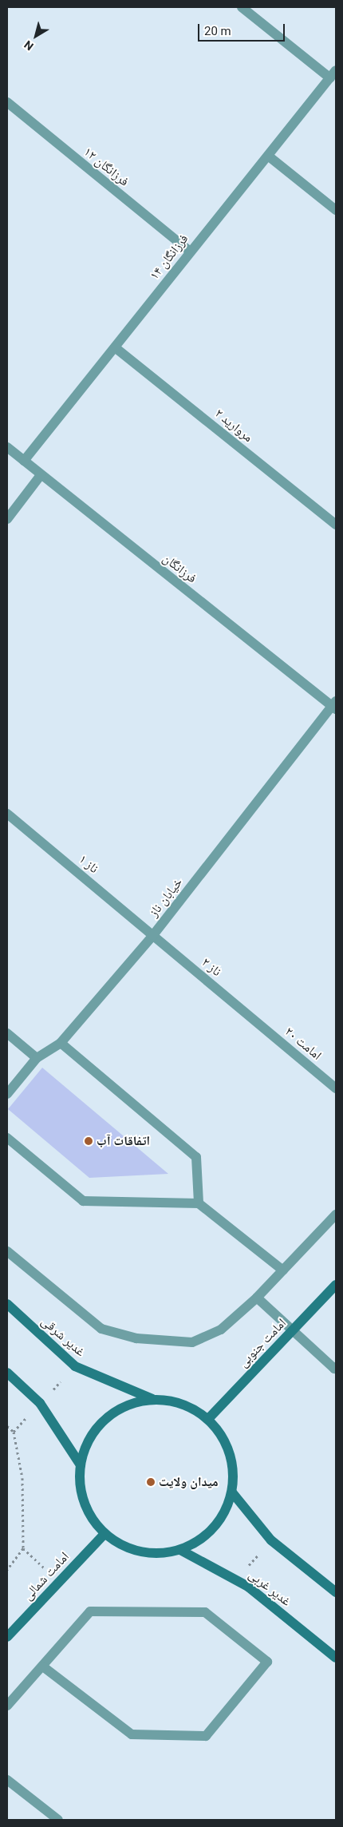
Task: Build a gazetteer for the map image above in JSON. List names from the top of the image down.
{
  "streets": {
    "main road": [
      "غدیر شرقی",
      "امامت جنوبی",
      "امامت شمالی",
      "غدیر غربی"
    ],
    "street": [
      "فرزانگان ۱۲",
      "فرزانگان ۱۴",
      "مروارید ۲",
      "فرزانگان",
      "ناز ۱",
      "خیابان ناز",
      "ناز ۲",
      "امامت ۲۰"
    ]
  },
  "crossings": [
    ["فرزانگان ۱۲", "فرزانگان ۱۴"],
    ["فرزانگان ۱۴", "مروارید ۲"],
    ["فرزانگان ۱۴", "فرزانگان"],
    ["فرزانگان", "خیابان ناز"],
    ["ناز ۱", "خیابان ناز"],
    ["ناز ۱", "ناز ۲"],
    ["خیابان ناز", "ناز ۲"],
    ["ناز ۲", "امامت ۲۰"]
  ],
  "places": ["اتفاقات آب", "میدان ولایت"],
  "scale_bar": "20 m",
  "north": "bottom left"
}
